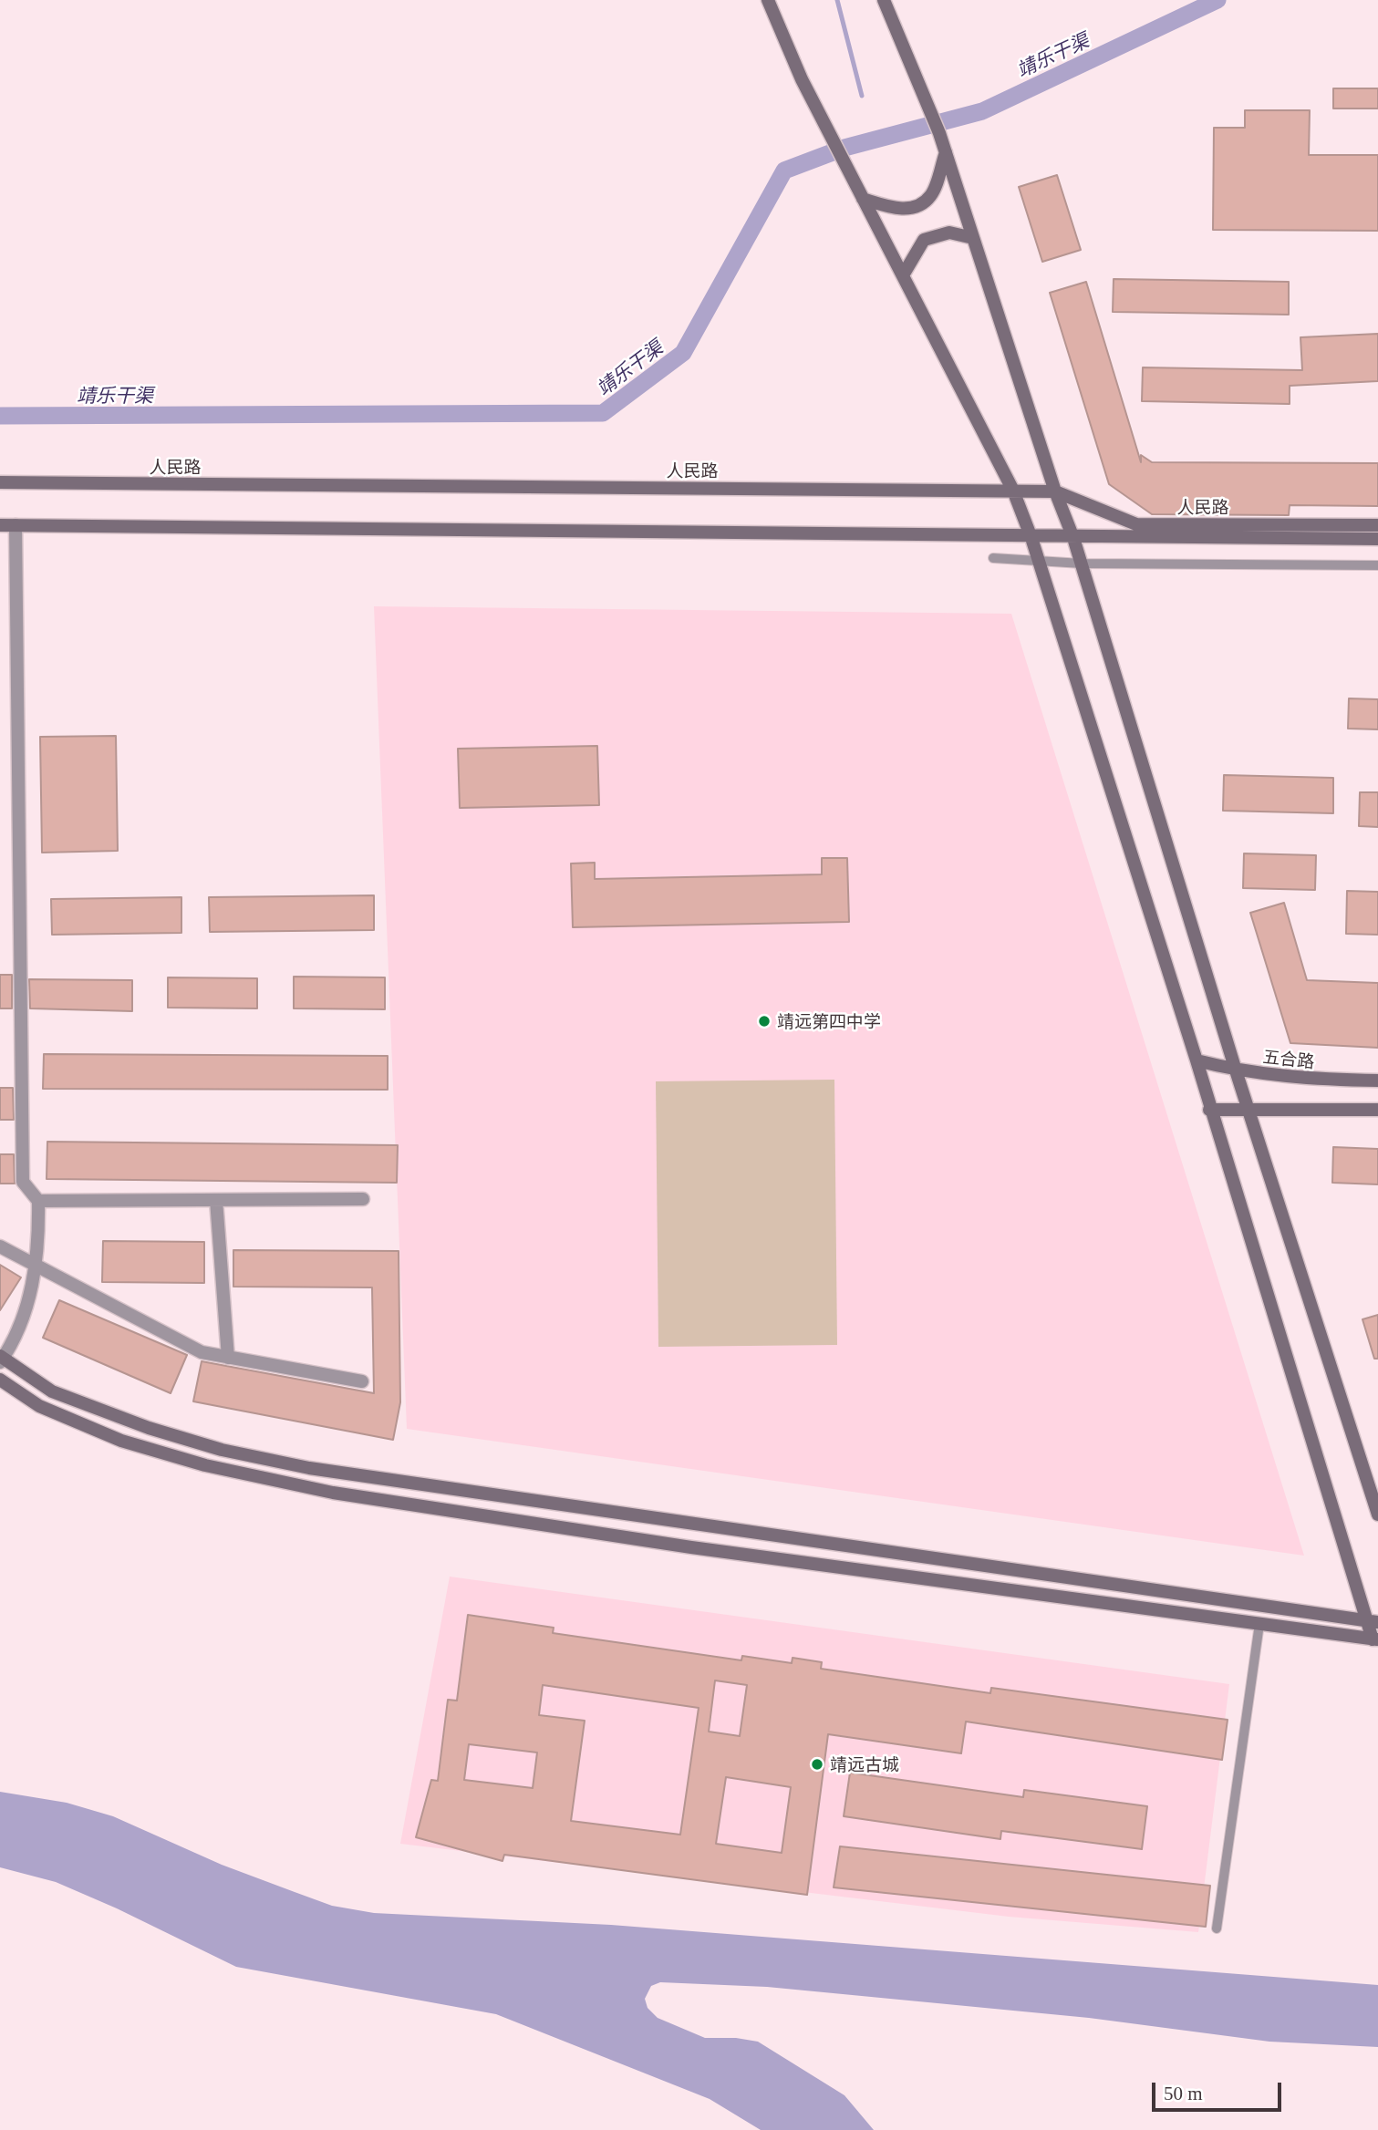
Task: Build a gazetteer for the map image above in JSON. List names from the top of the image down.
{
  "streets": {
    "main road": ["人民路", "五合路"]
  },
  "water": ["靖乐干渠"],
  "places": ["靖远第四中学", "靖远古城"],
  "scale_bar": "50 m"
}
